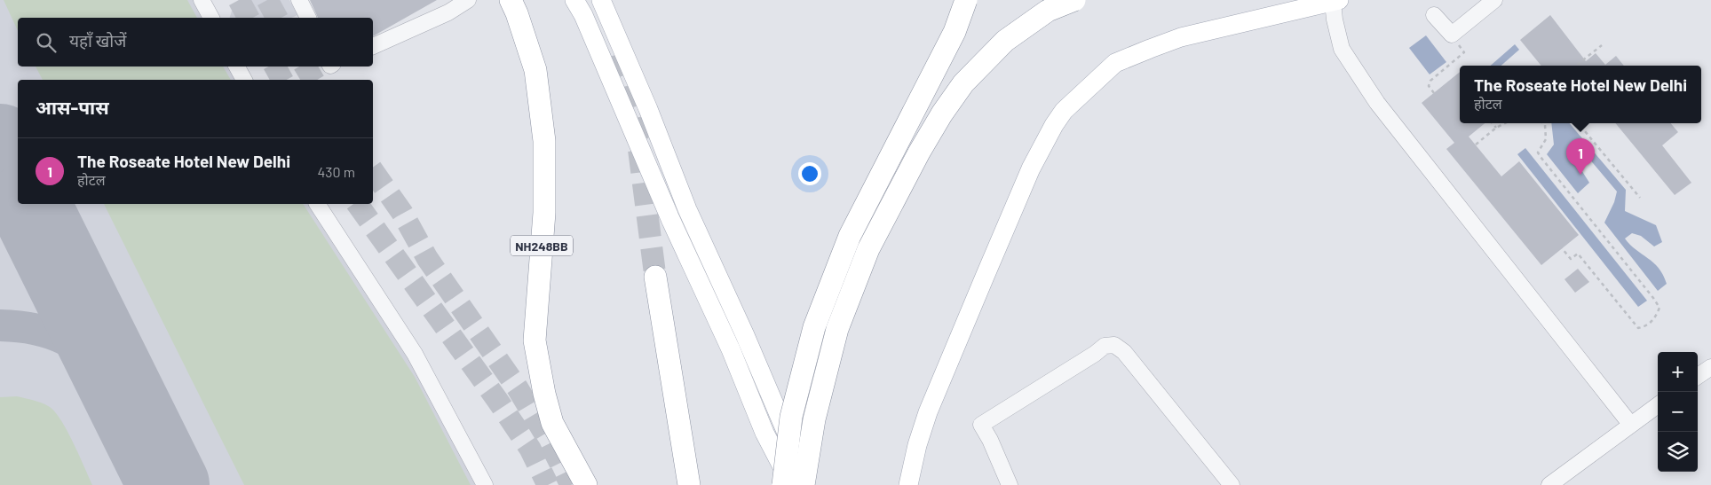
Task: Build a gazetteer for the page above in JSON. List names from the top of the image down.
{
  "streets": {
    "highway": ["NH248BB"]
  },
  "page": {
    "search": "यहाँ खोजें",
    "popup": ["The Roseate Hotel New Delhi", "होटल"],
    "heading": "आस-पास",
    "list": [
      {
        "mark": "1",
        "name": "The Roseate Hotel New Delhi",
        "note": "होटल",
        "value": "430 m"
      }
    ],
    "pins": "1",
    "map_buttons": ["+", "−"]
  }
}
